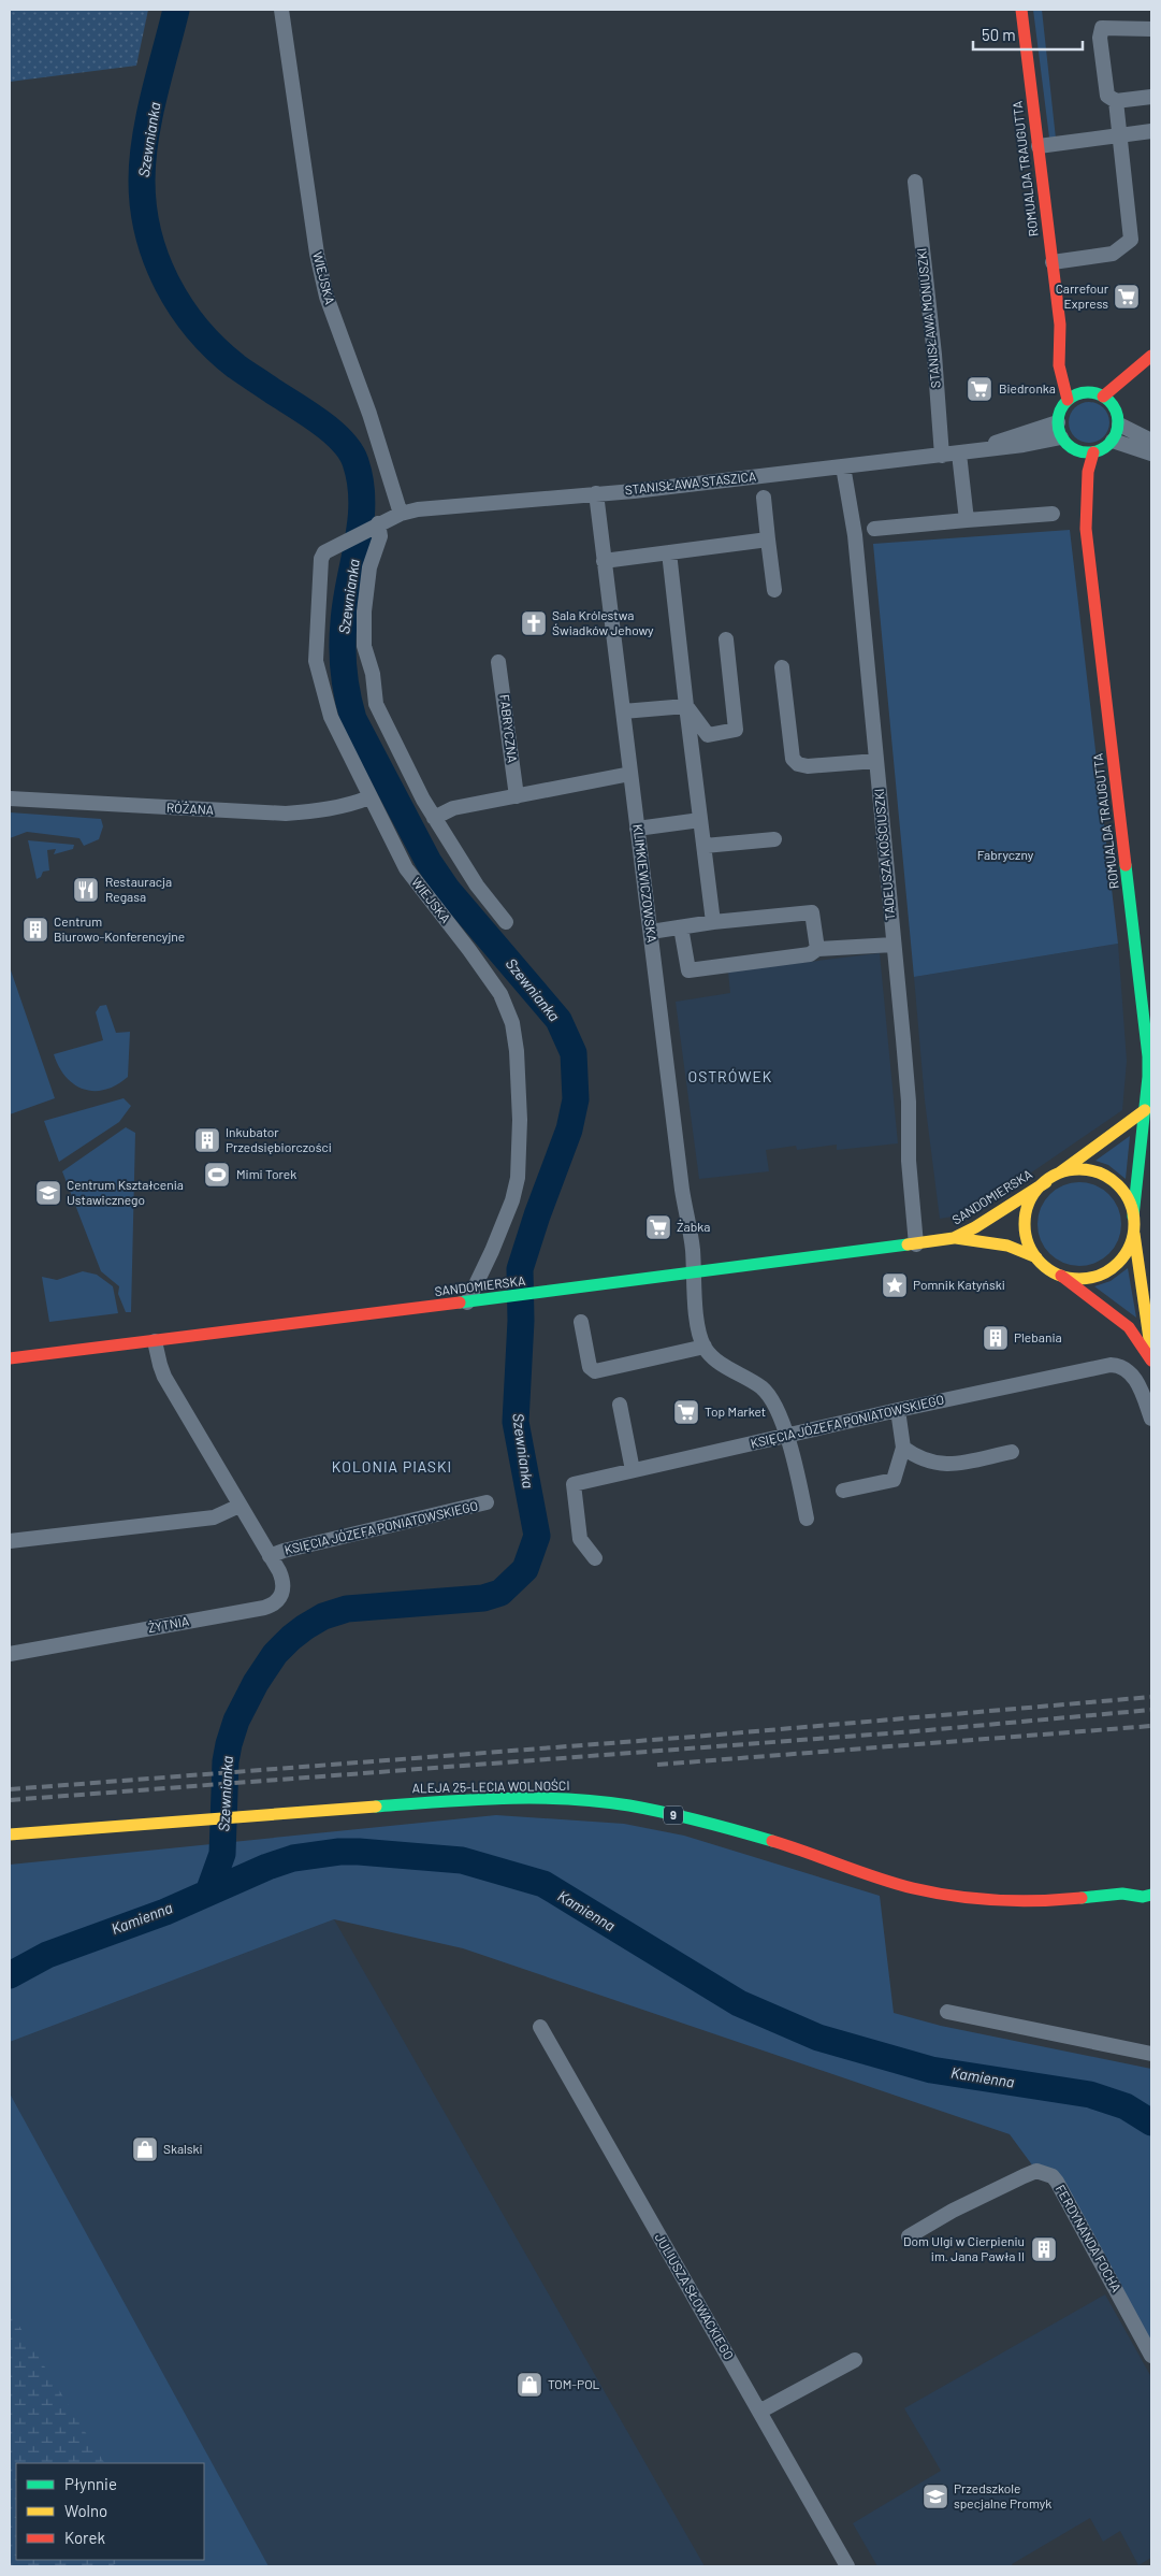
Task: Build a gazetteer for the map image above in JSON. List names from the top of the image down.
{
  "streets": {
    "main road": [
      "ROMUALDA TRAUGUTTA",
      "SANDOMIERSKA",
      "ALEJA 25-LECIA WOLNOŚCI",
      "9"
    ],
    "street": [
      "WIEJSKA",
      "STANISŁAWA MONIUSZKI",
      "STANISŁAWA STASZICA",
      "FABRYCZNA",
      "RÓŻANA",
      "TADEUSZA KOŚCIUSZKI",
      "KLIMKIEWICZOWSKA",
      "KSIĘCIA JÓZEFA PONIATOWSKIEGO",
      "ŻYTNIA",
      "FERDYNANDA FOCHA",
      "JULIUSZA SŁOWACKIEGO"
    ]
  },
  "crossings": [
    ["ROMUALDA TRAUGUTTA", "STANISŁAWA STASZICA"],
    ["ROMUALDA TRAUGUTTA", "SANDOMIERSKA"],
    ["WIEJSKA", "STANISŁAWA STASZICA"],
    ["WIEJSKA", "RÓŻANA"],
    ["WIEJSKA", "SANDOMIERSKA"],
    ["STANISŁAWA MONIUSZKI", "STANISŁAWA STASZICA"],
    ["STANISŁAWA STASZICA", "TADEUSZA KOŚCIUSZKI"],
    ["STANISŁAWA STASZICA", "KLIMKIEWICZOWSKA"],
    ["TADEUSZA KOŚCIUSZKI", "SANDOMIERSKA"],
    ["KLIMKIEWICZOWSKA", "SANDOMIERSKA"],
    ["SANDOMIERSKA", "KSIĘCIA JÓZEFA PONIATOWSKIEGO"],
    ["KSIĘCIA JÓZEFA PONIATOWSKIEGO", "ŻYTNIA"]
  ],
  "districts": ["OSTRÓWEK", "KOLONIA PIASKI"],
  "water": ["Szewnianka", "Kamienna"],
  "parks": ["Fabryczny"],
  "places": {
    "supermarket": [
      "Carrefour Express",
      "Biedronka",
      "Żabka",
      "Top Market"
    ],
    "church": ["Sala Królestwa Świadków Jehowy"],
    "restaurant": ["Restauracja Regasa"],
    "building": [
      "Centrum Biurowo-Konferencyjne",
      "Inkubator Przedsiębiorczości",
      "Plebania",
      "Dom Ulgi w Cierpieniu im. Jana Pawła II"
    ],
    "sports": ["Mimi Torek"],
    "school or university": ["Centrum Kształcenia Ustawicznego", "Przedszkole specjalne Promyk"],
    "place": ["Pomnik Katyński"],
    "shop": ["Skalski", "TOM-POL"]
  },
  "legend": ["Płynnie", "Wolno", "Korek"],
  "scale_bar": "50 m"
}
